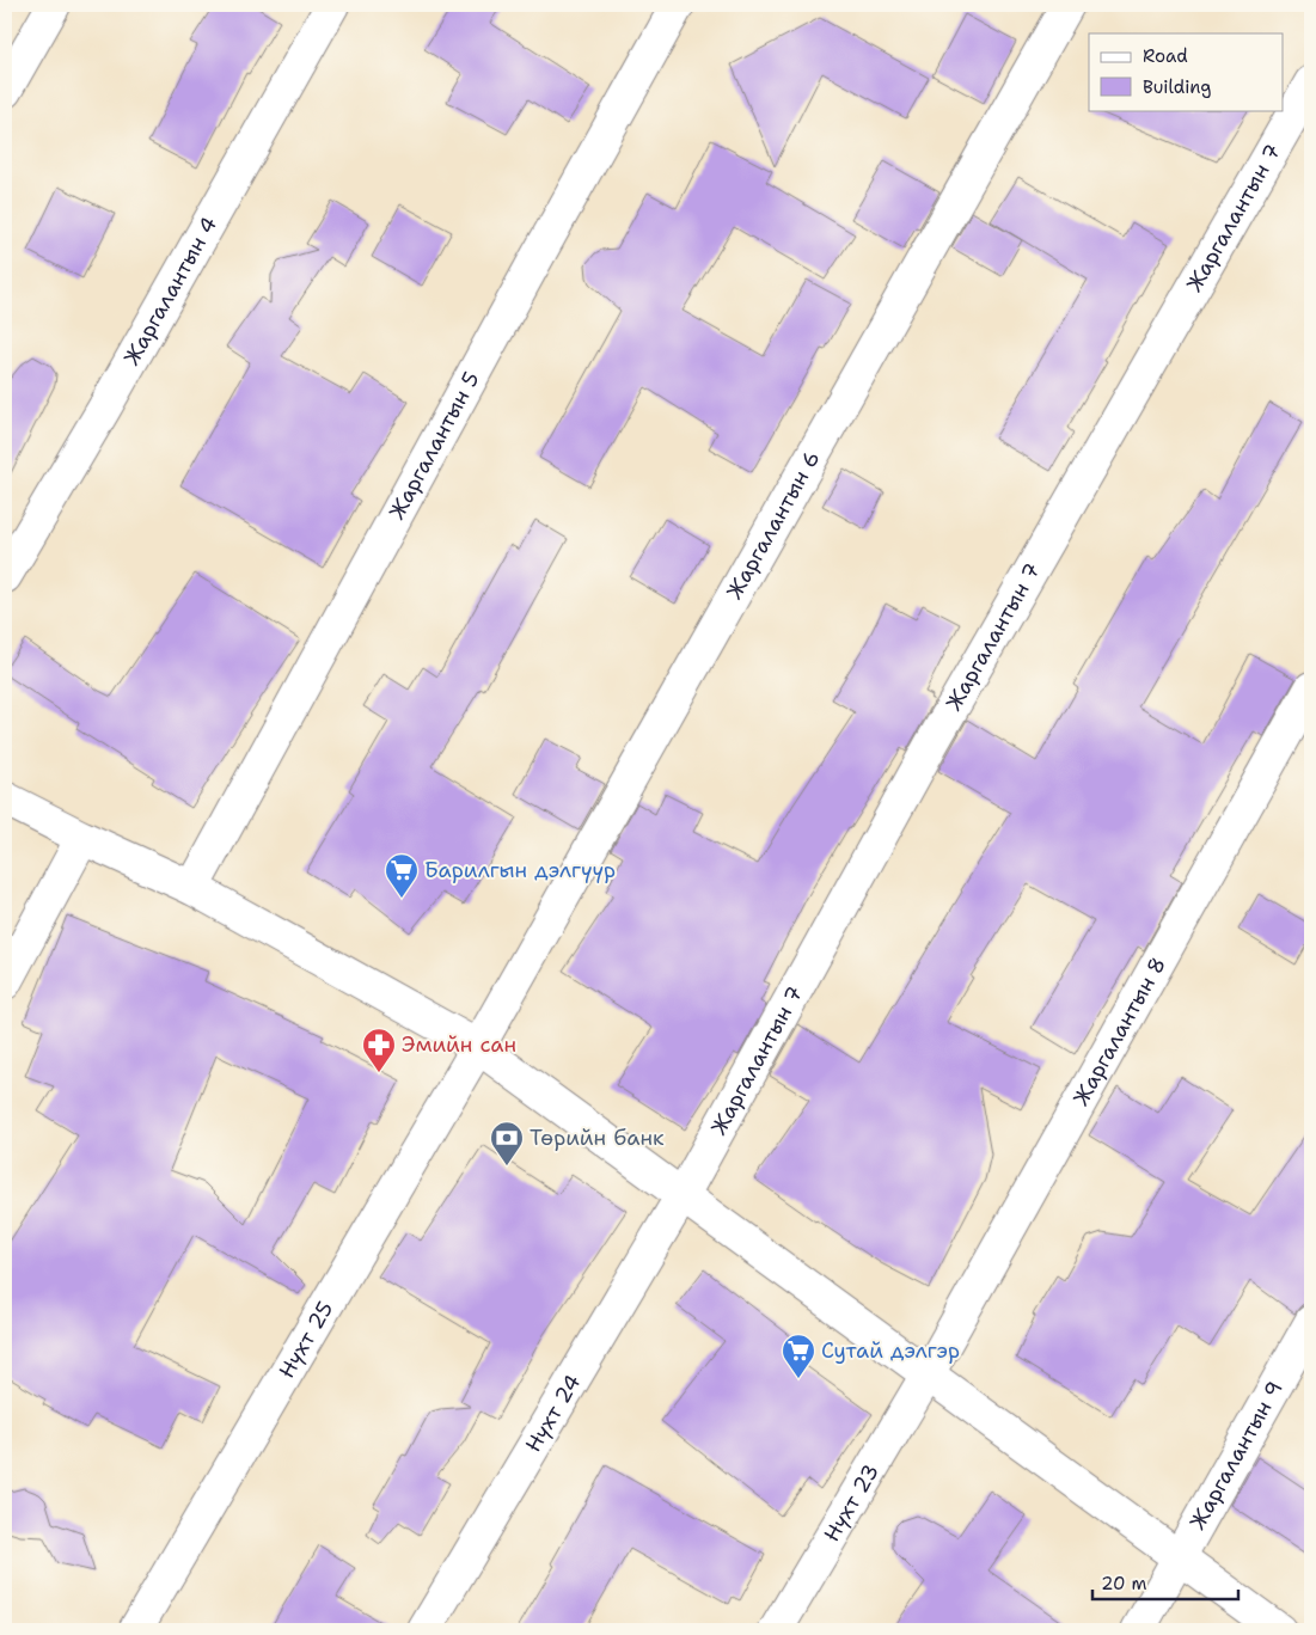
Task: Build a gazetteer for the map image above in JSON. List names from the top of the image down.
{
  "streets": {
    "street": [
      "Жаргалантын 7",
      "Жаргалантын 4",
      "Жаргалантын 5",
      "Жаргалантын 6",
      "Жаргалантын 8",
      "Нүхт 25",
      "Нүхт 24",
      "Жаргалантын 9",
      "Нүхт 23"
    ]
  },
  "crossings": [
    ["Жаргалантын 7", "Нүхт 24"],
    ["Жаргалантын 6", "Нүхт 25"],
    ["Жаргалантын 8", "Нүхт 23"]
  ],
  "places": {
    "supermarket": ["Барилгын дэлгүүр", "Сутай дэлгэр"],
    "pharmacy": ["Эмийн сан"],
    "bank": ["Төрийн банк"]
  },
  "legend": ["Road", "Building"],
  "scale_bar": "20 m"
}
